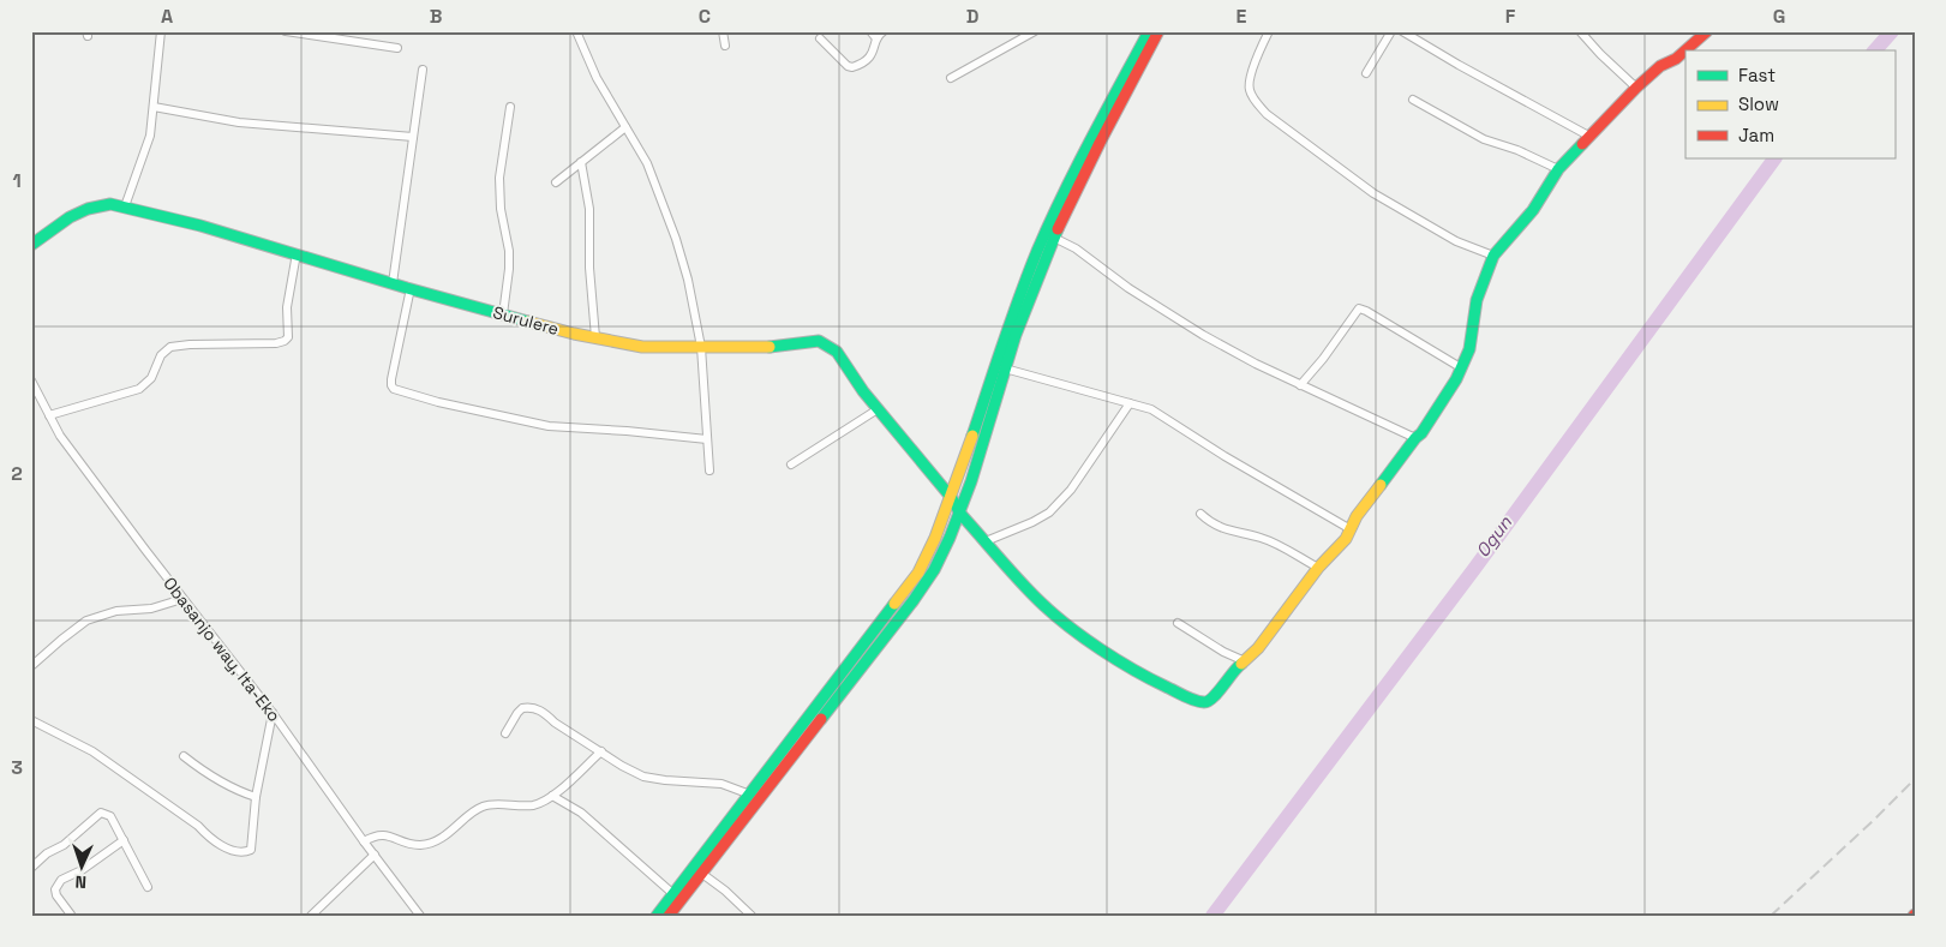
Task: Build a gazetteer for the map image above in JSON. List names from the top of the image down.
{
  "streets": {
    "street": ["Surulere", "Obasanjo way, Ita-Eko"]
  },
  "water": ["Ogun"],
  "legend": ["Fast", "Slow", "Jam"],
  "north": "bottom",
  "grid": {
    "columns": [
      "A",
      "B",
      "C",
      "D",
      "E",
      "F",
      "G"
    ],
    "rows": ["1", "2", "3"]
  }
}
